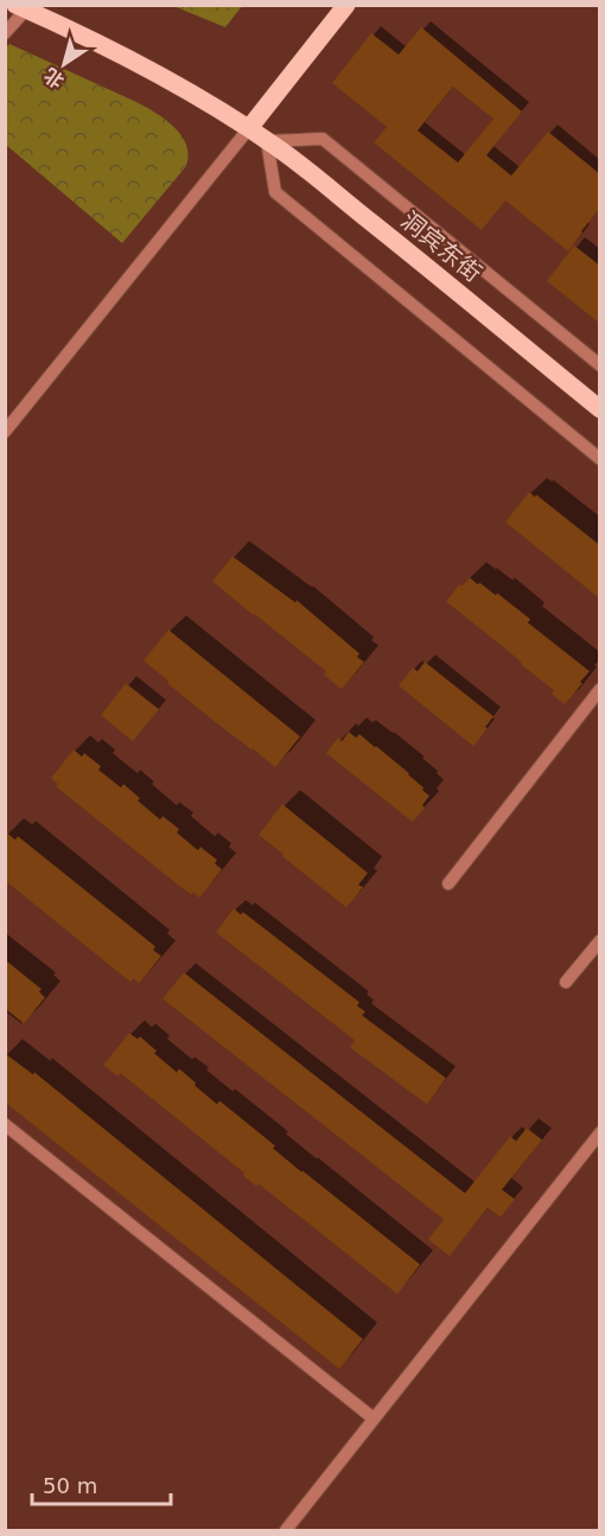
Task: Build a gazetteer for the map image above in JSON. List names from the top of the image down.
{
  "streets": {
    "main road": ["洞宾东街"]
  },
  "scale_bar": "50 m",
  "north": "bottom left"
}
